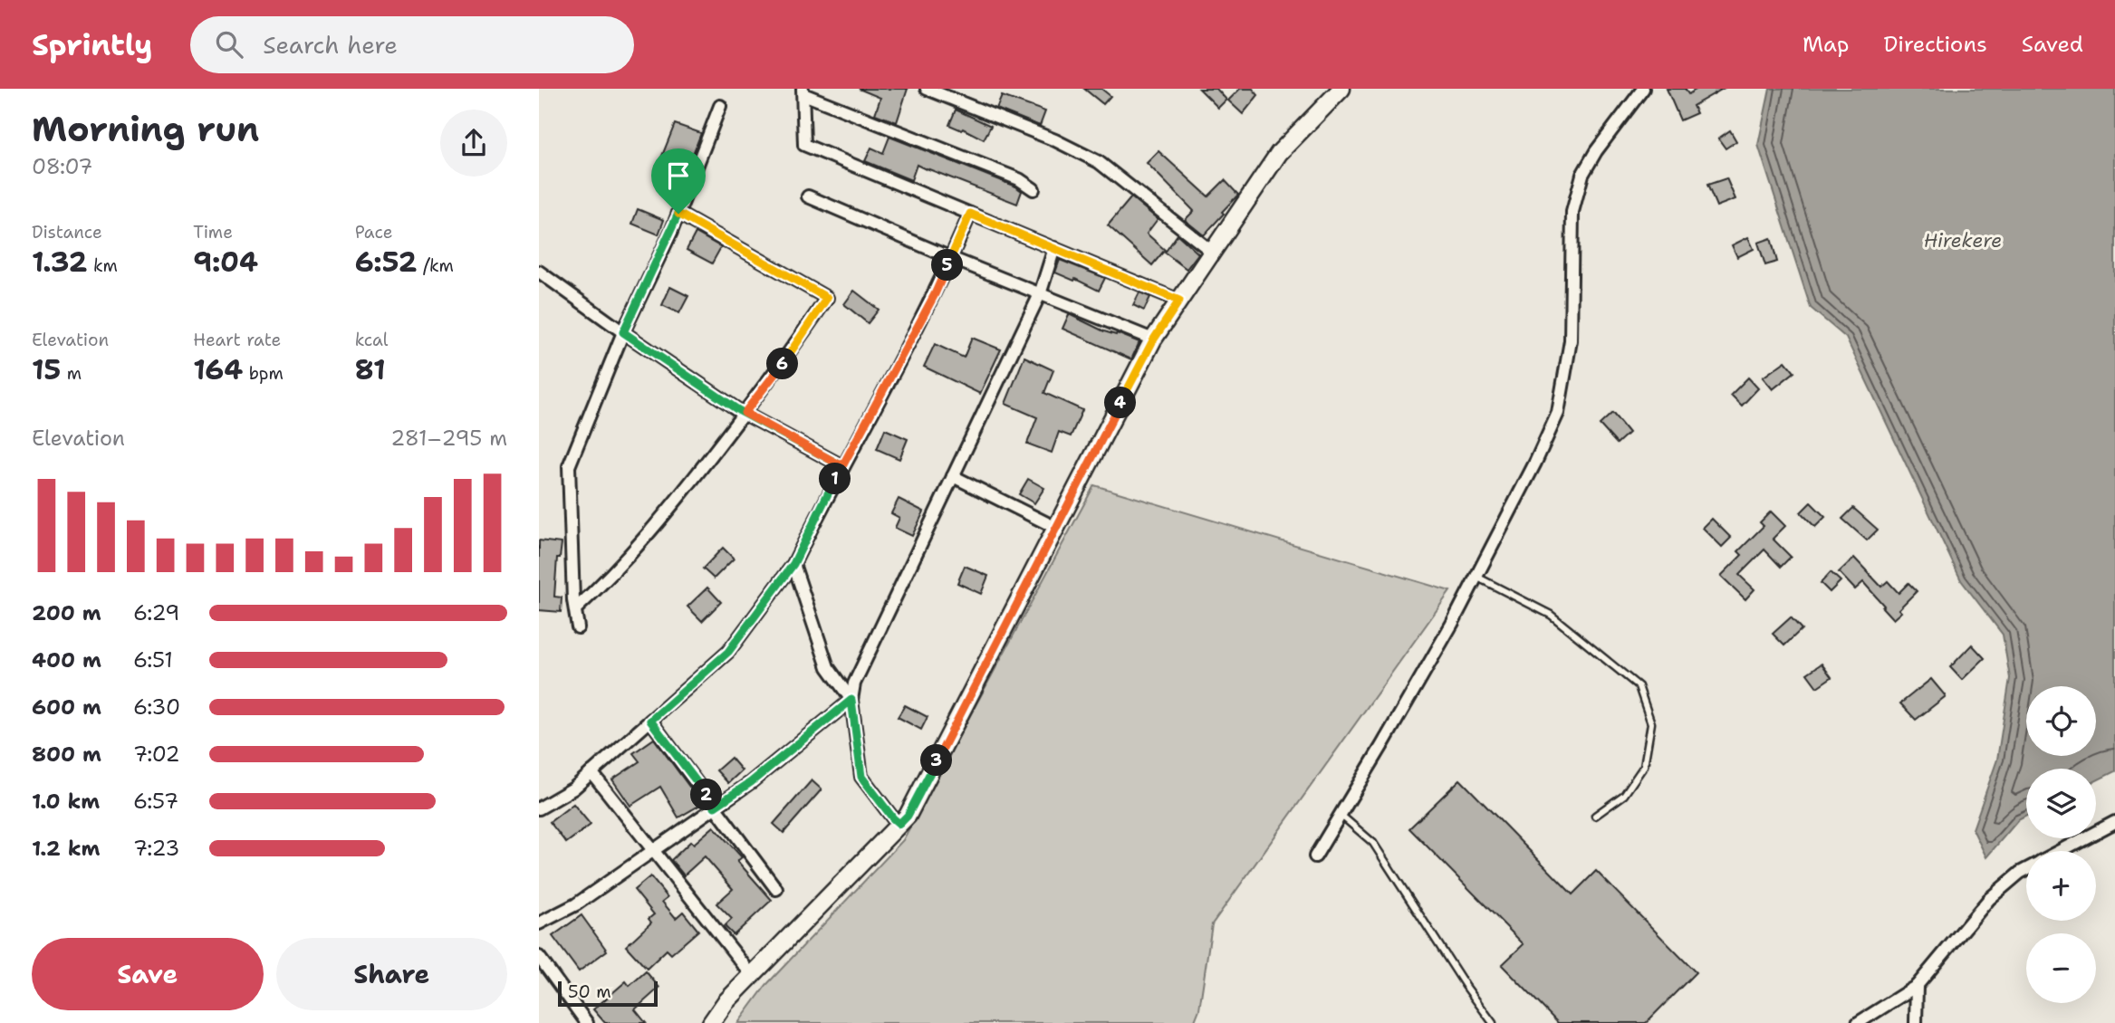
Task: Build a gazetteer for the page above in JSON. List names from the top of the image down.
{
  "water": ["Hirekere"],
  "scale_bar": "50 m",
  "page": {
    "header": "Sprintly",
    "search": "Search here",
    "nav": ["Map", "Directions", "Saved"],
    "heading": ["Morning run", "08:07"],
    "stats": [
      ["Distance", "1.32 km"],
      ["Time", "9:04"],
      ["Pace", "6:52 /km"],
      ["Elevation", "15 m"],
      ["Heart rate", "164 bpm"],
      ["kcal", "81"]
    ],
    "pins": [
      "5",
      "6",
      "4",
      "1",
      "3",
      "2"
    ],
    "chart": ["Elevation", "281–295 m"],
    "list": [
      {
        "name": "200 m",
        "note": "6:29"
      },
      {
        "name": "400 m",
        "note": "6:51"
      },
      {
        "name": "600 m",
        "note": "6:30"
      },
      {
        "name": "800 m",
        "note": "7:02"
      },
      {
        "name": "1.0 km",
        "note": "6:57"
      },
      {
        "name": "1.2 km",
        "note": "7:23"
      }
    ],
    "map_buttons": ["+", "−"],
    "buttons": ["Save", "Share"],
    "scale": "50 m"
  }
}
